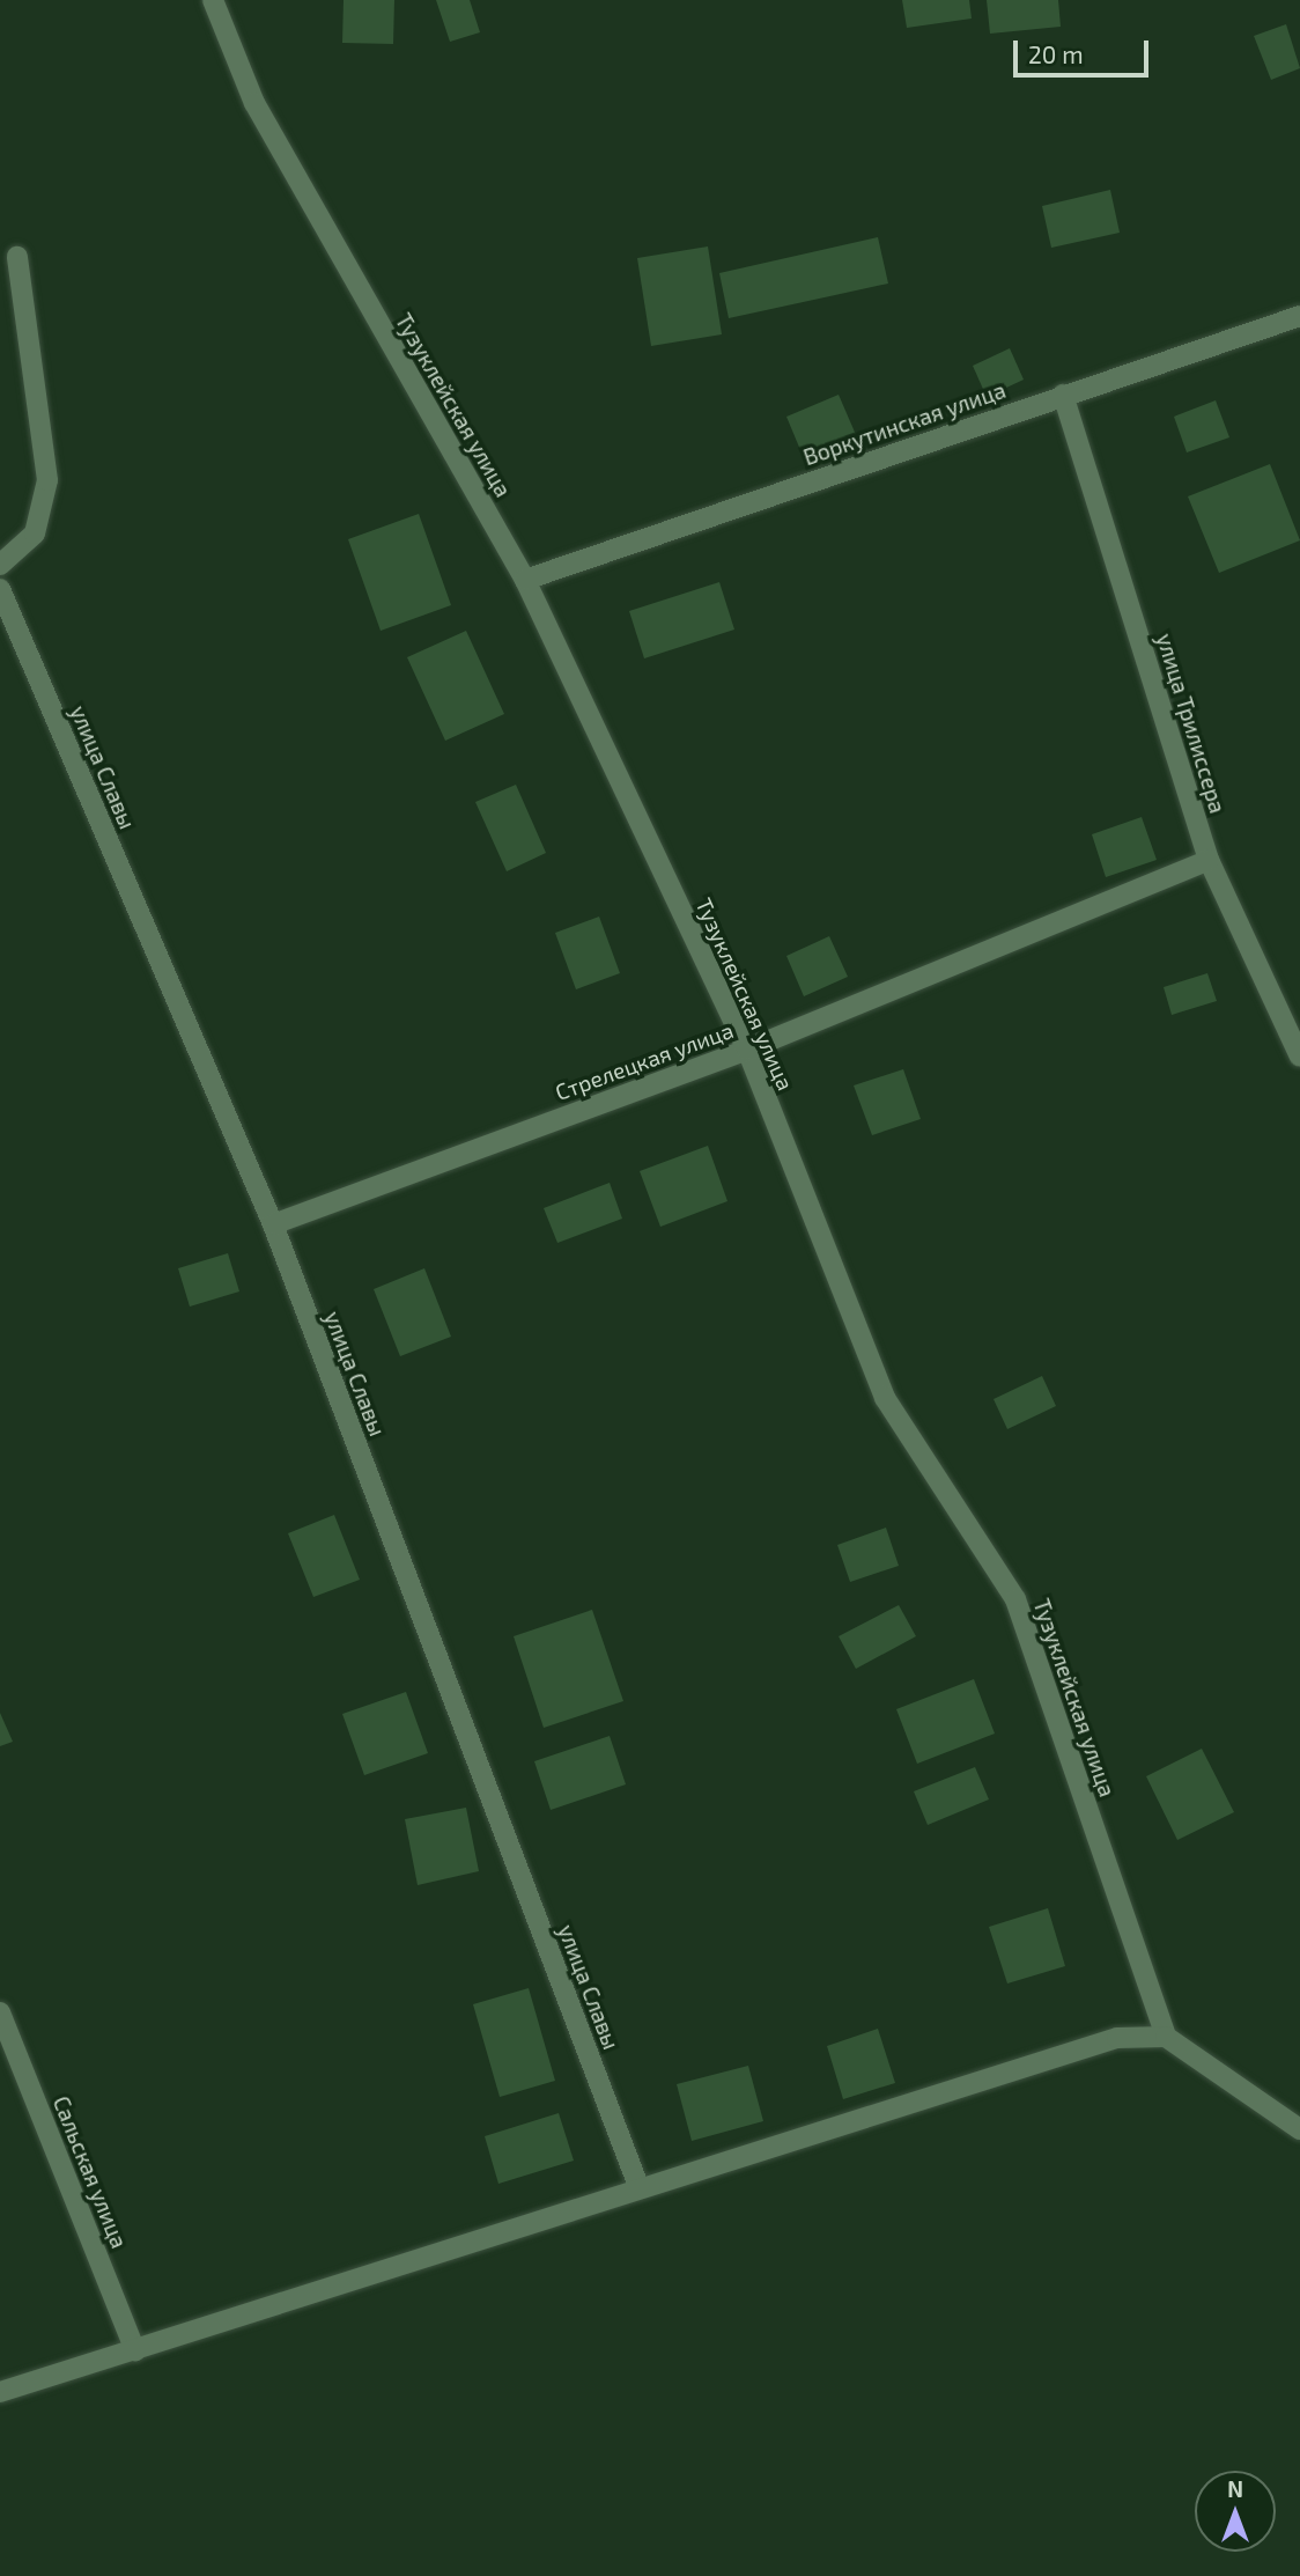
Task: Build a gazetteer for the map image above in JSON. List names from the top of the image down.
{
  "streets": {
    "street": [
      "Тузуклейская улица",
      "Воркутинская улица",
      "улица Трилиссера",
      "улица Славы",
      "Стрелецкая улица",
      "Сальская улица"
    ]
  },
  "crossings": [
    ["Тузуклейская улица", "Воркутинская улица"],
    ["Тузуклейская улица", "Стрелецкая улица"],
    ["Воркутинская улица", "улица Трилиссера"],
    ["улица Трилиссера", "Стрелецкая улица"],
    ["улица Славы", "Стрелецкая улица"]
  ],
  "scale_bar": "20 m",
  "north": "top"
}
